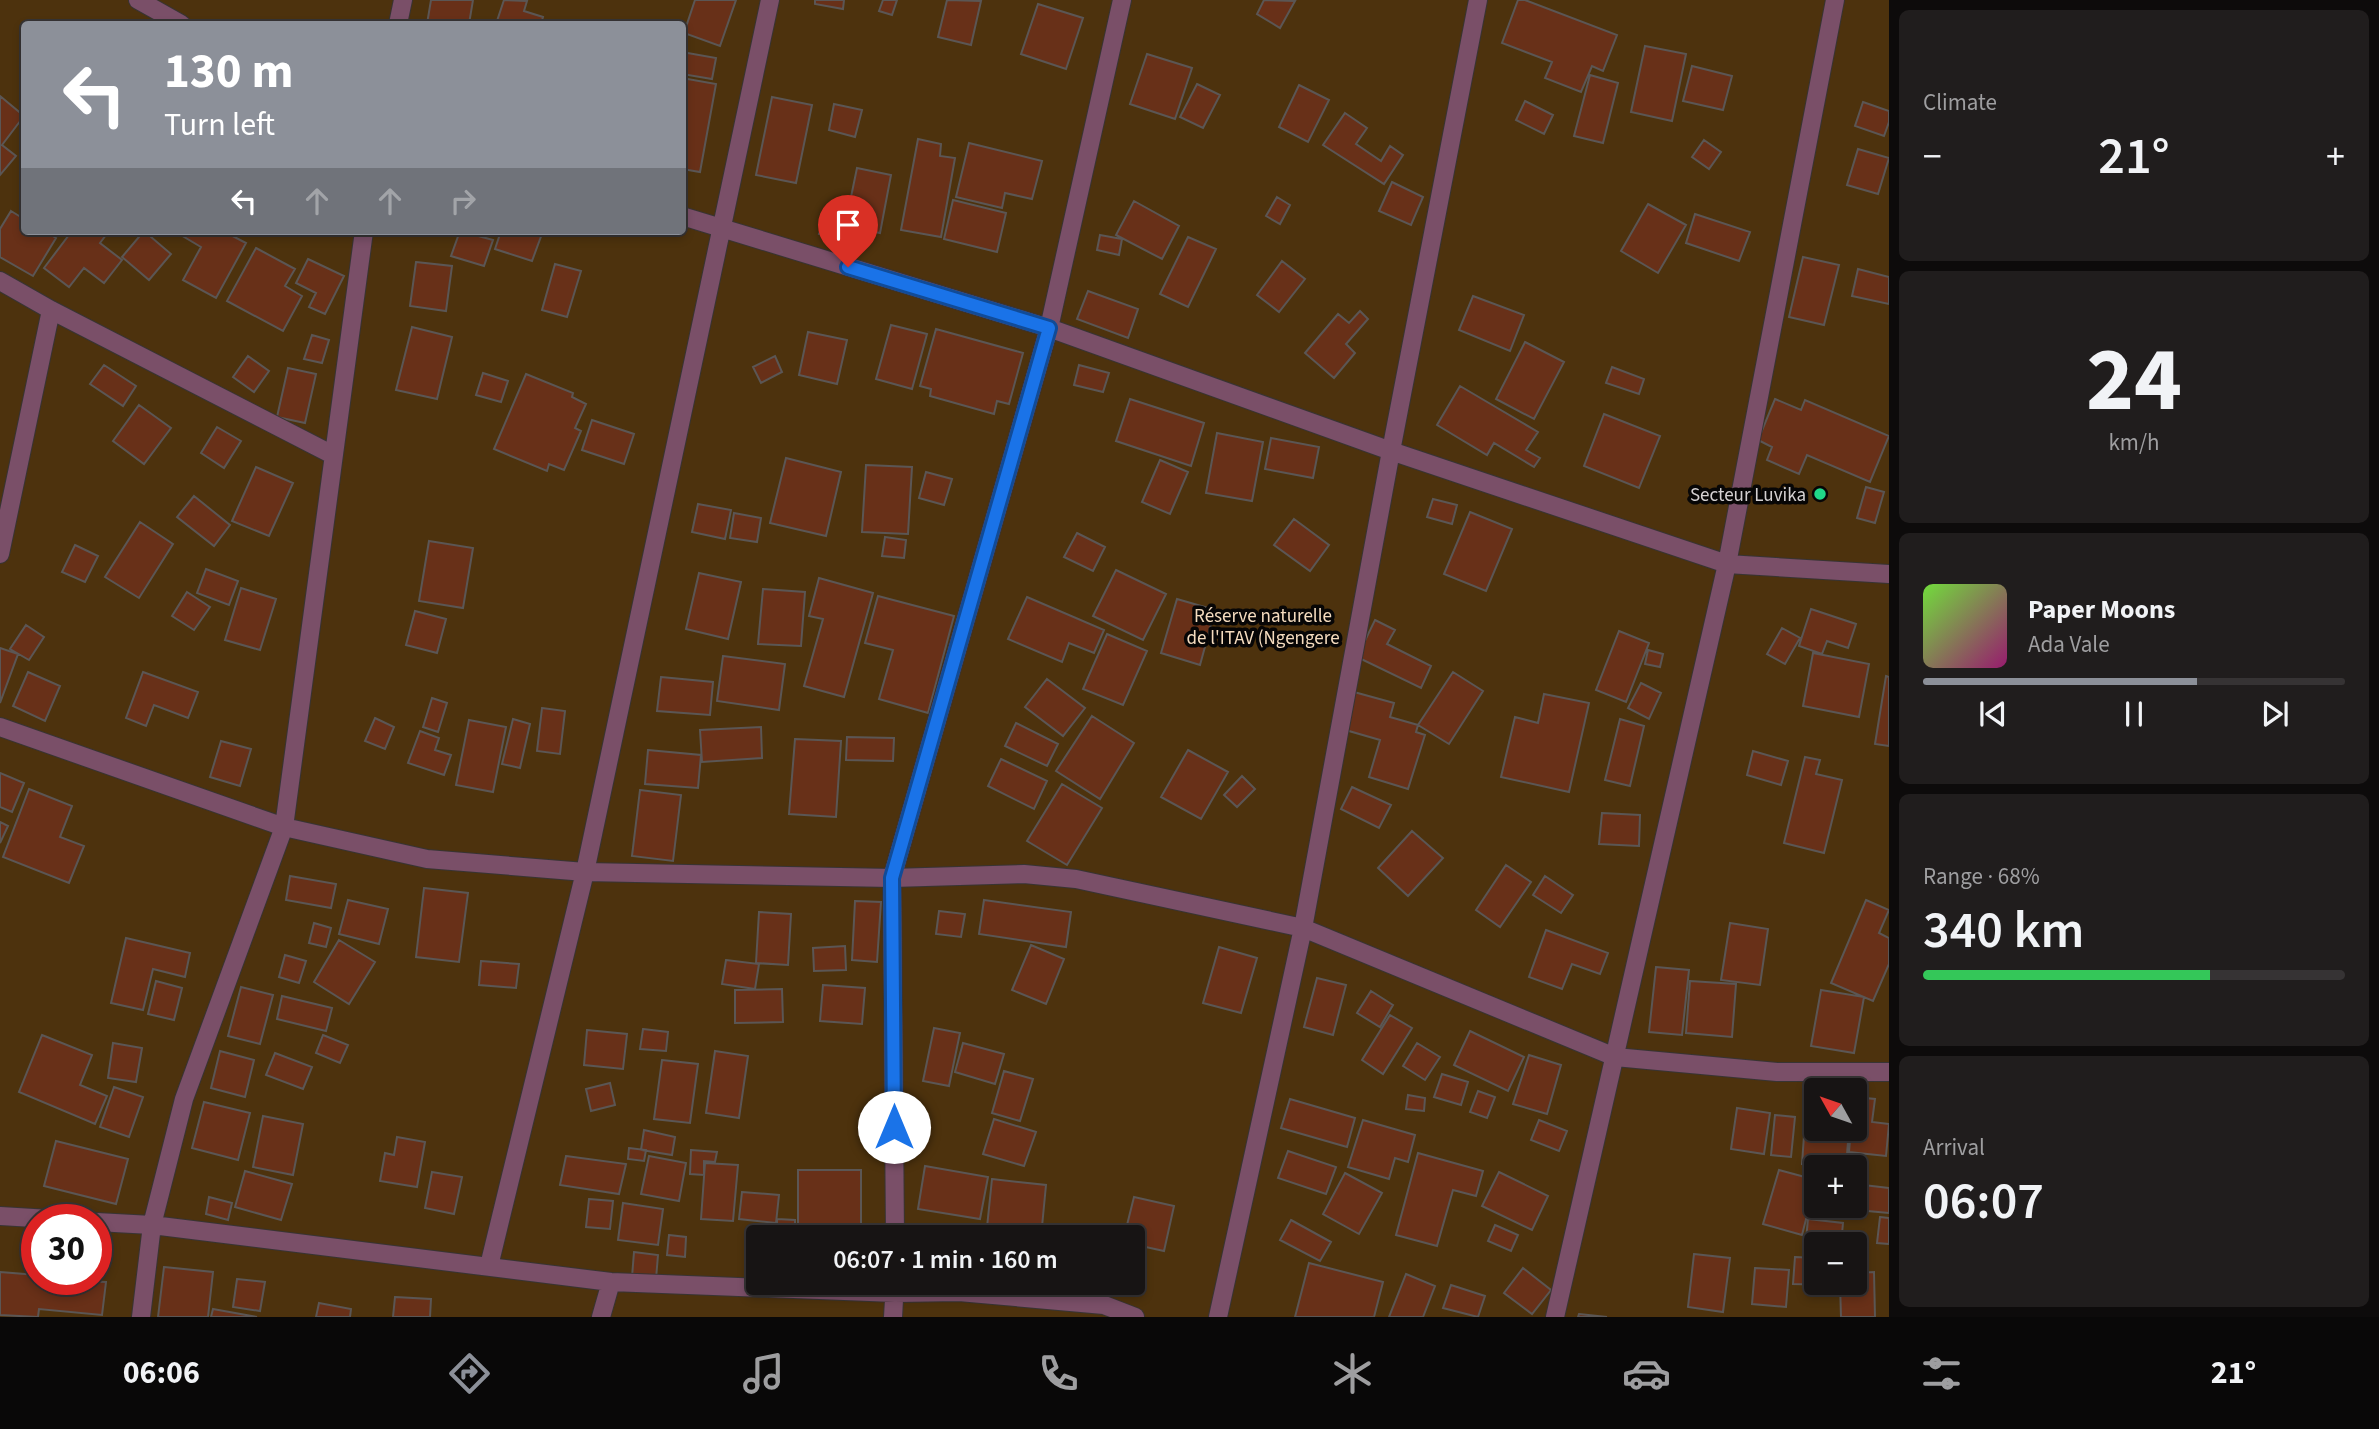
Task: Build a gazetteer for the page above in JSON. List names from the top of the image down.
{
  "parks": ["Réserve naturelle de l'ITAV (Ngengere"],
  "places": ["Secteur Luvika"],
  "north": "top left",
  "page": {
    "tile": [
      "Climate",
      ["24", "km/h"],
      ["Range · 68%", "340 km"],
      ["Arrival", "06:07"]
    ],
    "turn": ["130 m", "Turn left"],
    "heat": ["−", "21°", "+"],
    "song": ["Paper Moons", "Ada Vale"],
    "map_buttons": ["+", "−"],
    "limit": "30",
    "trip": "06:07 · 1 min · 160 m",
    "tabs": ["06:06", "21°"]
  }
}
